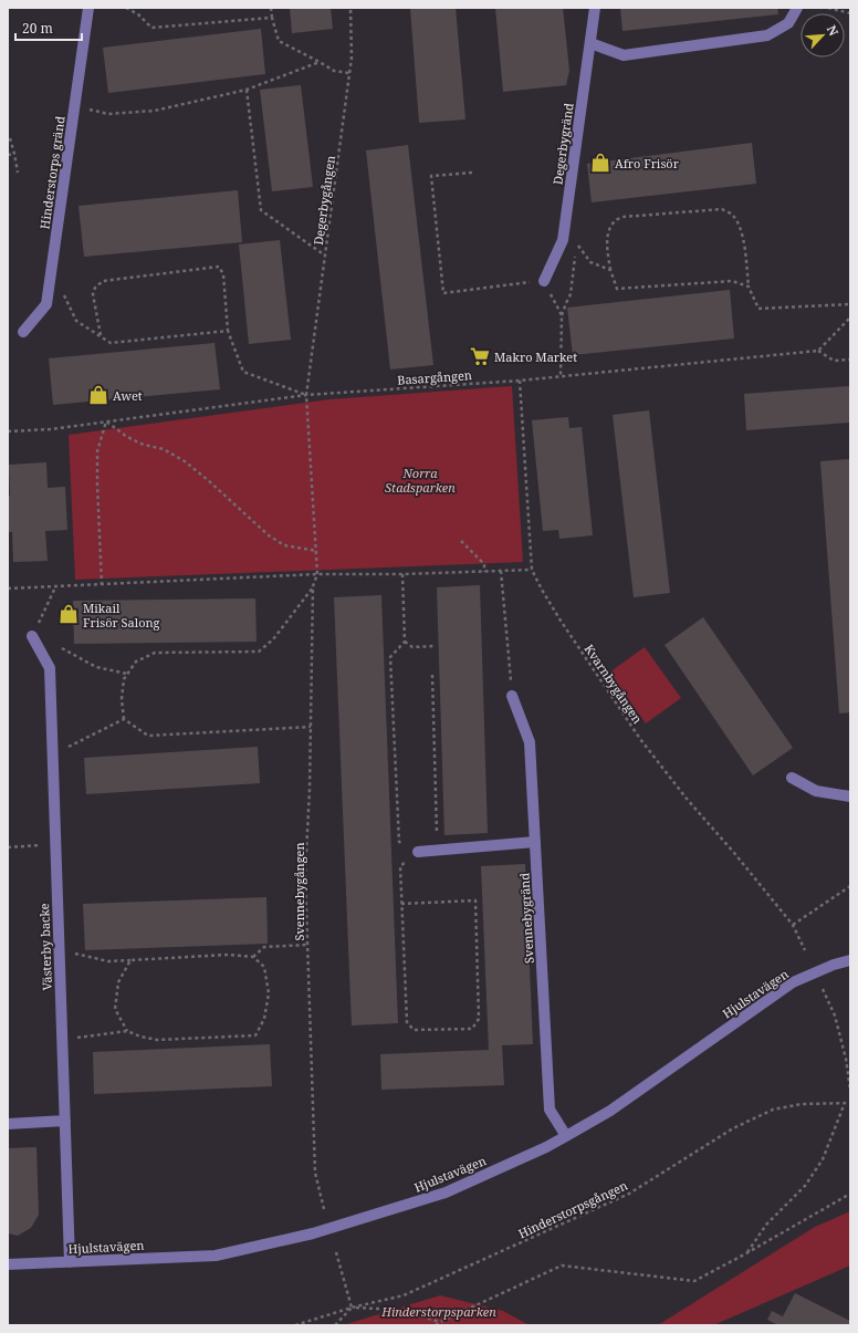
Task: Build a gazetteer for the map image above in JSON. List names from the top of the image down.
{
  "streets": {
    "street": [
      "Degerbygränd",
      "Hinderstorps gränd",
      "Svennebygränd",
      "Västerby backe",
      "Hjulstavägen"
    ],
    "path": [
      "Degerbygången",
      "Basargången",
      "Kvarnbygången",
      "Svennebygången",
      "Hinderstorpsgången"
    ]
  },
  "crossings": [
    ["Degerbygången", "Basargången"],
    ["Degerbygången", "Svennebygången"],
    ["Basargången", "Kvarnbygången"],
    ["Svennebygränd", "Hjulstavägen"],
    ["Västerby backe", "Hjulstavägen"]
  ],
  "parks": ["Norra Stadsparken", "Hinderstorpsparken"],
  "places": {
    "shop": ["Afro Frisör", "Awet", "Mikail Frisör Salong"],
    "supermarket": ["Makro Market"]
  },
  "scale_bar": "20 m",
  "north": "top right"
}
